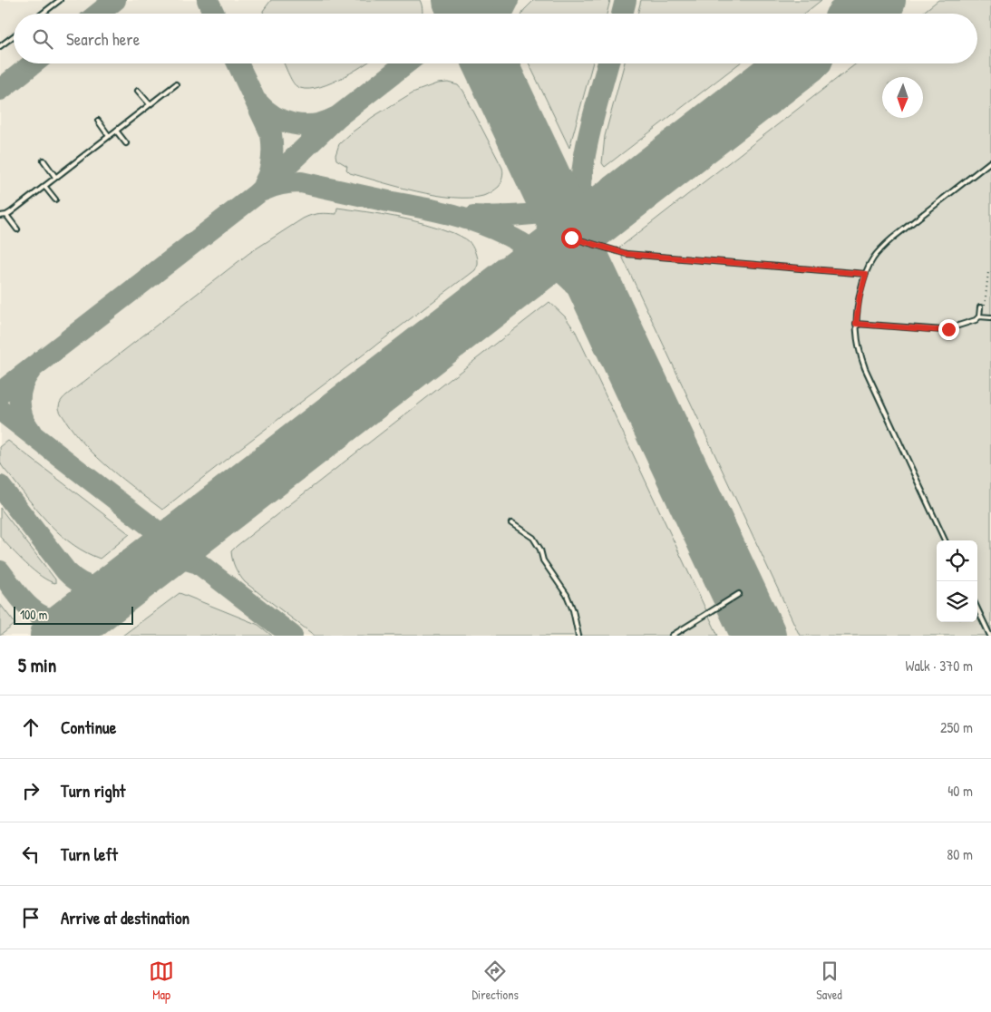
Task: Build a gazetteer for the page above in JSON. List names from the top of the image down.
{
  "scale_bar": "100 m",
  "north": "bottom",
  "page": {
    "search": "Search here",
    "scale": "100 m",
    "heading": ["5 min", "Walk · 370 m"],
    "list": [
      ["Continue", "250 m"],
      ["Turn right", "40 m"],
      ["Turn left", "80 m"],
      "Arrive at destination"
    ],
    "nav": ["Map", "Directions", "Saved"]
  }
}
